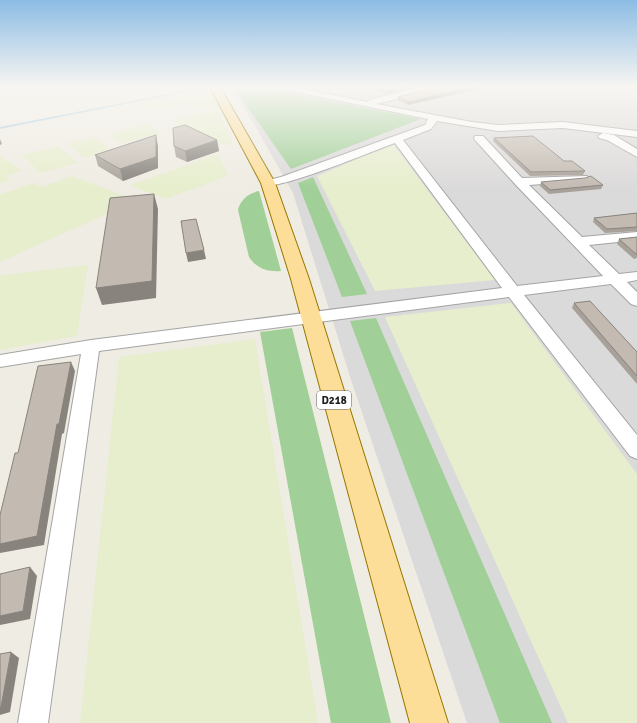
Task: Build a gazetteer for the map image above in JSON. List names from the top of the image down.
{
  "streets": {
    "main road": ["D218"]
  }
}
